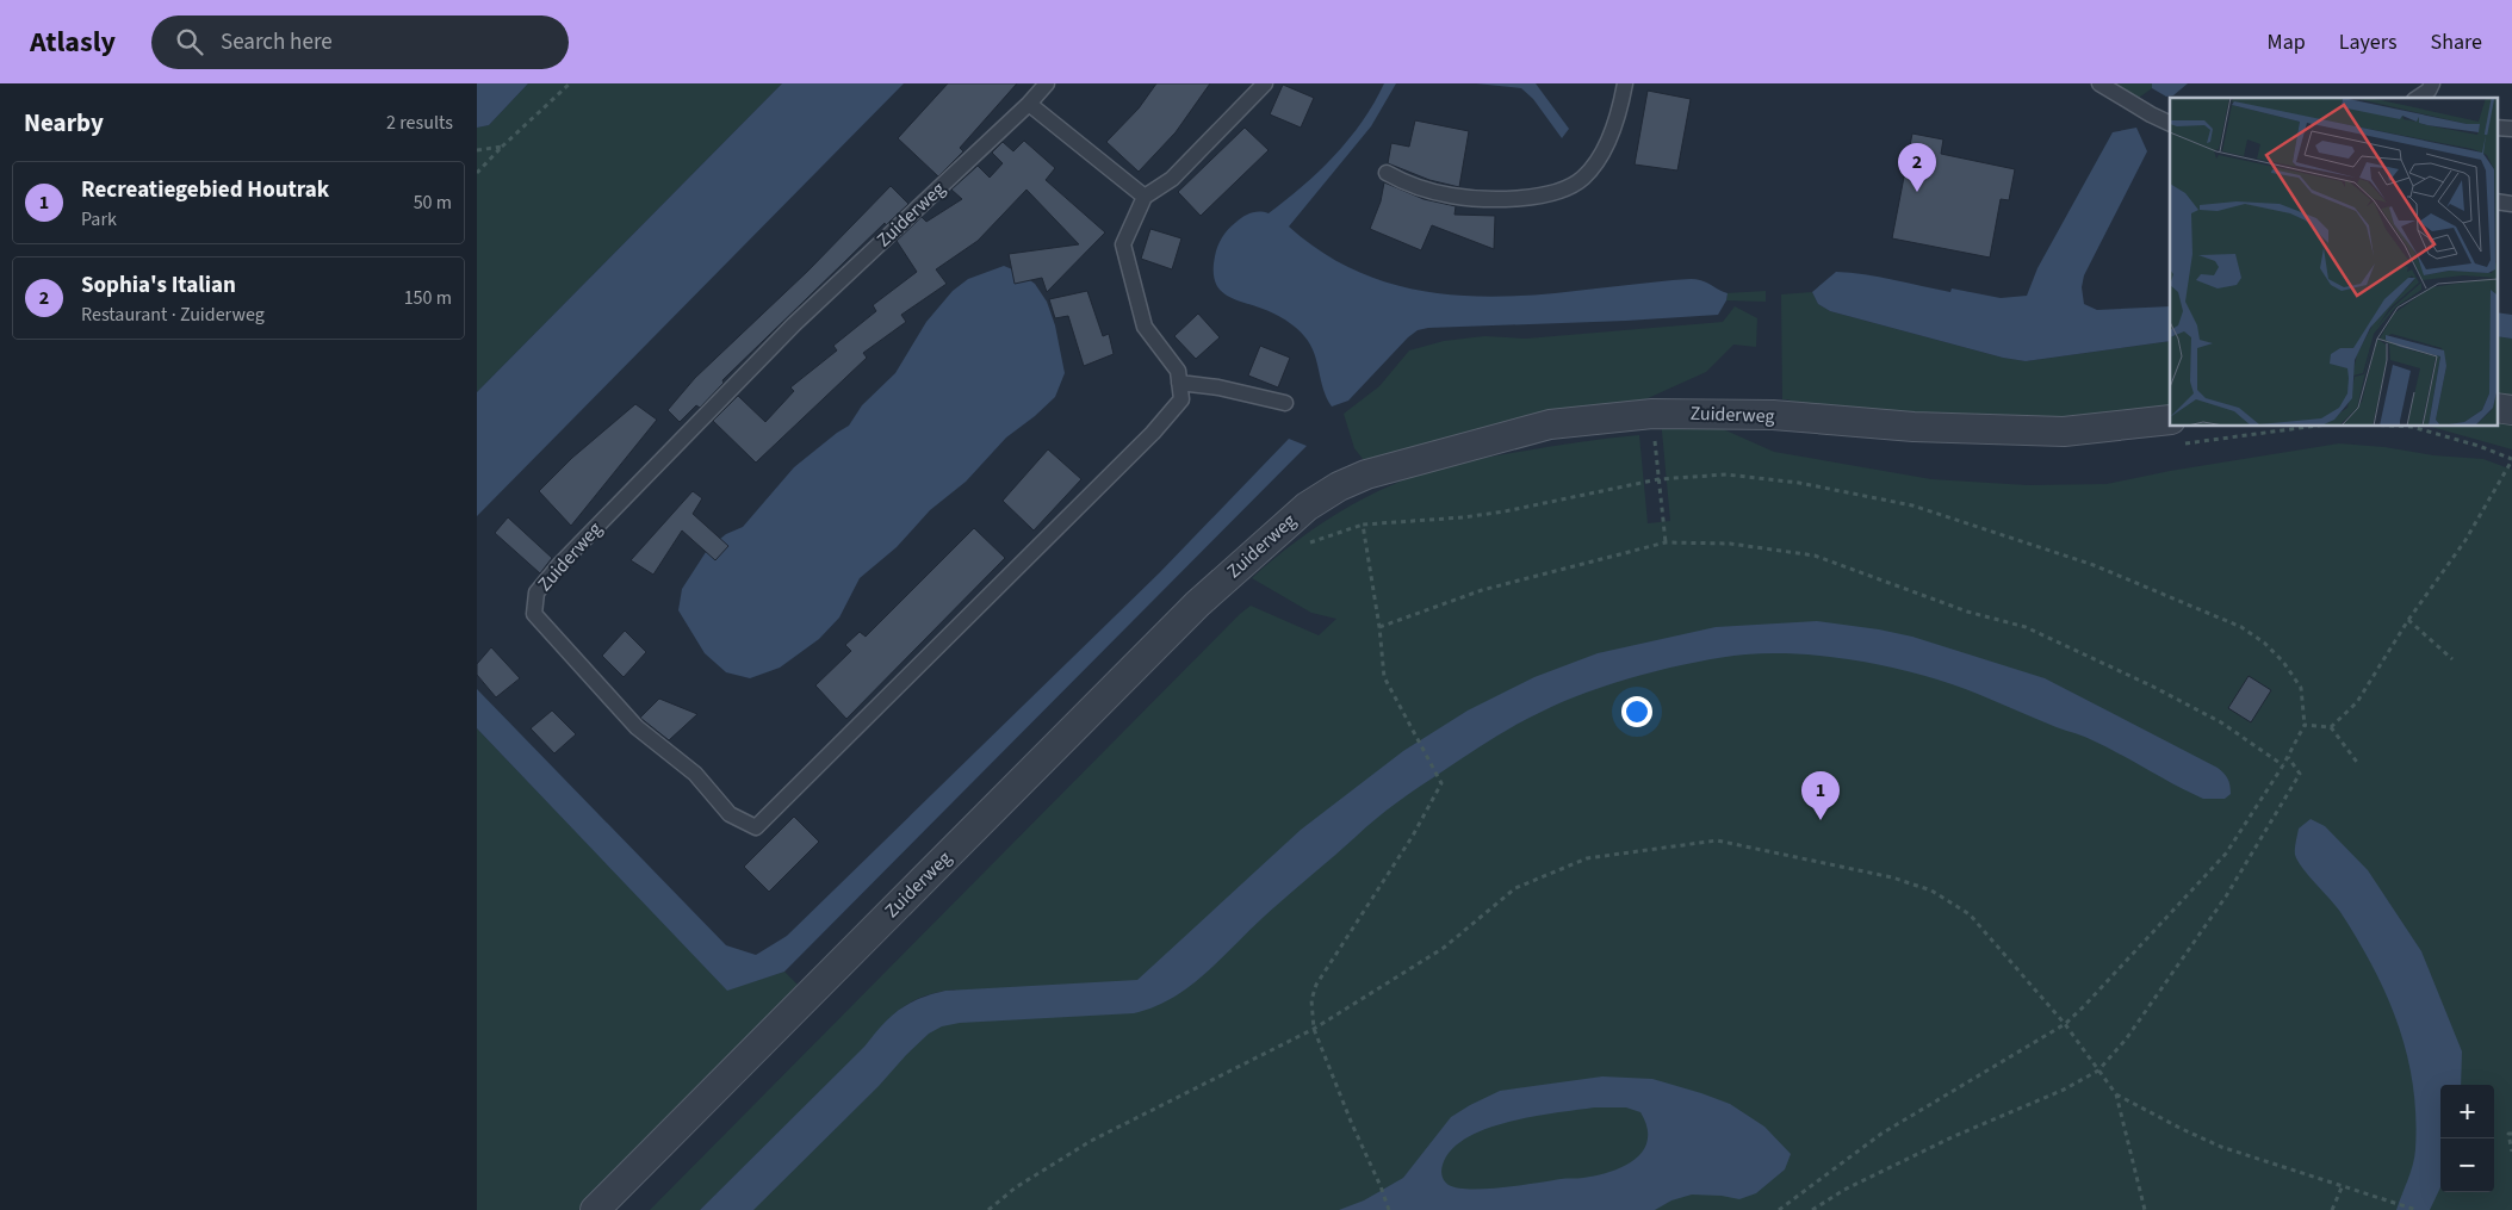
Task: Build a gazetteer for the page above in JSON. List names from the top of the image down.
{
  "streets": {
    "street": ["Zuiderweg"]
  },
  "page": {
    "header": "Atlasly",
    "search": "Search here",
    "nav": ["Map", "Layers", "Share"],
    "heading": ["Nearby", "2 results"],
    "pins": ["2", "1"],
    "list": [
      {
        "mark": "1",
        "name": "Recreatiegebied Houtrak",
        "note": "Park",
        "value": "50 m"
      },
      {
        "mark": "2",
        "name": "Sophia's Italian",
        "note": "Restaurant · Zuiderweg",
        "value": "150 m"
      }
    ],
    "map_buttons": ["+", "−"]
  }
}
